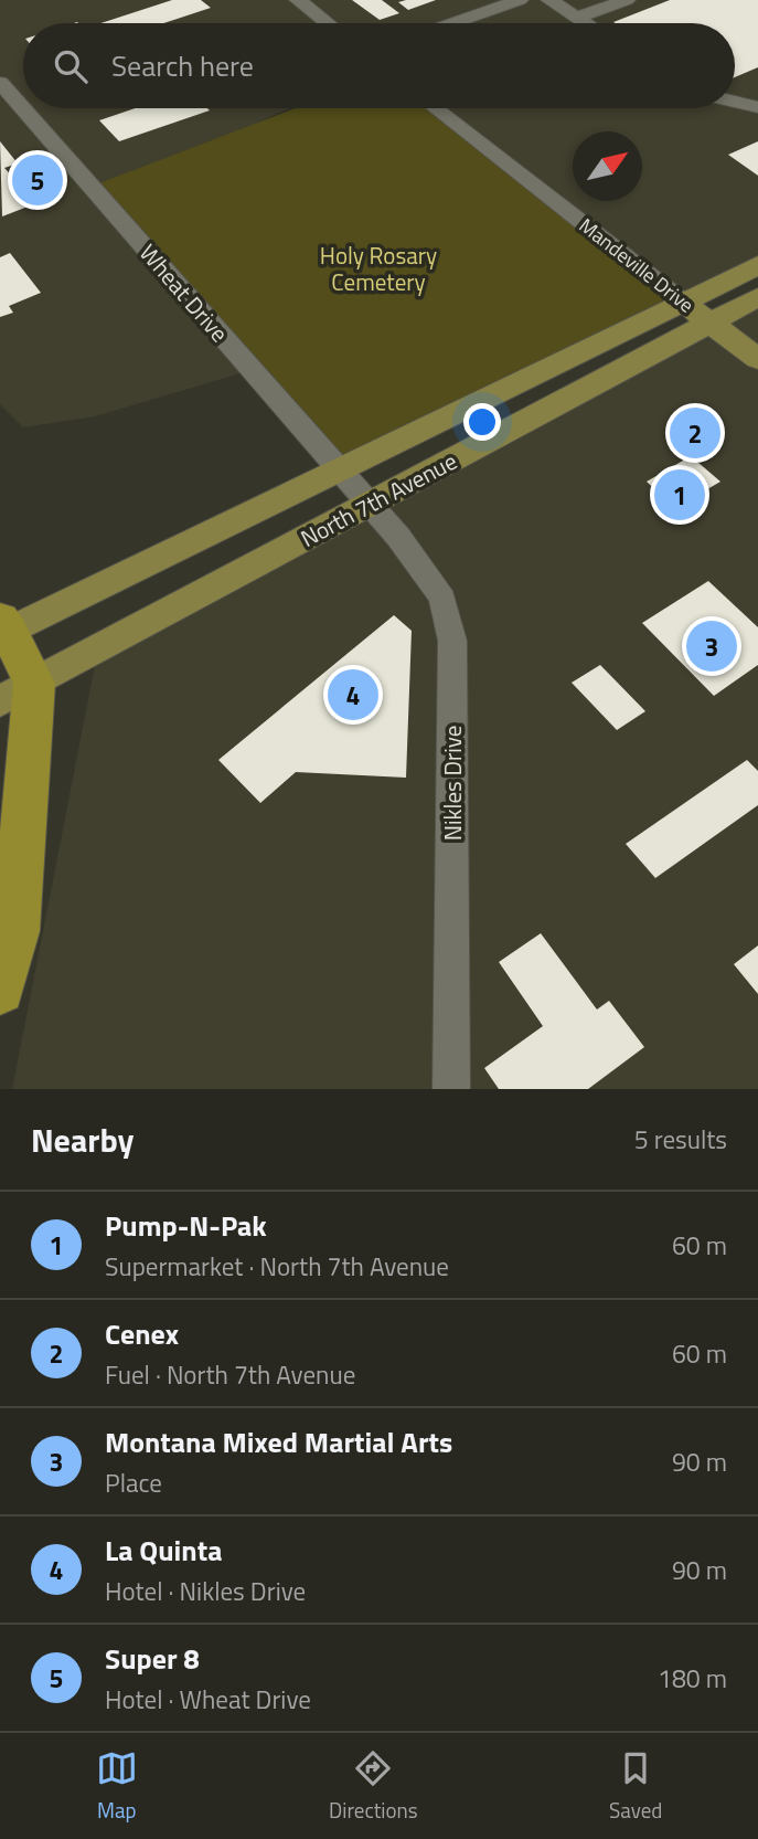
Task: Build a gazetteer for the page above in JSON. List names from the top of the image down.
{
  "streets": {
    "main road": ["Mandeville Drive", "North 7th Avenue"],
    "street": ["Wheat Drive", "Nikles Drive"]
  },
  "crossings": [
    ["Mandeville Drive", "North 7th Avenue"],
    ["Wheat Drive", "North 7th Avenue"],
    ["Wheat Drive", "Nikles Drive"],
    ["North 7th Avenue", "Nikles Drive"]
  ],
  "parks": ["Holy Rosary Cemetery"],
  "north": "top right",
  "page": {
    "search": "Search here",
    "pins": [
      "5",
      "2",
      "1",
      "3",
      "4"
    ],
    "heading": ["Nearby", "5 results"],
    "list": [
      {
        "mark": "1",
        "name": "Pump-N-Pak",
        "note": "Supermarket · North 7th Avenue",
        "value": "60 m"
      },
      {
        "mark": "2",
        "name": "Cenex",
        "note": "Fuel · North 7th Avenue",
        "value": "60 m"
      },
      {
        "mark": "3",
        "name": "Montana Mixed Martial Arts",
        "note": "Place",
        "value": "90 m"
      },
      {
        "mark": "4",
        "name": "La Quinta",
        "note": "Hotel · Nikles Drive",
        "value": "90 m"
      },
      {
        "mark": "5",
        "name": "Super 8",
        "note": "Hotel · Wheat Drive",
        "value": "180 m"
      }
    ],
    "nav": ["Map", "Directions", "Saved"]
  }
}
